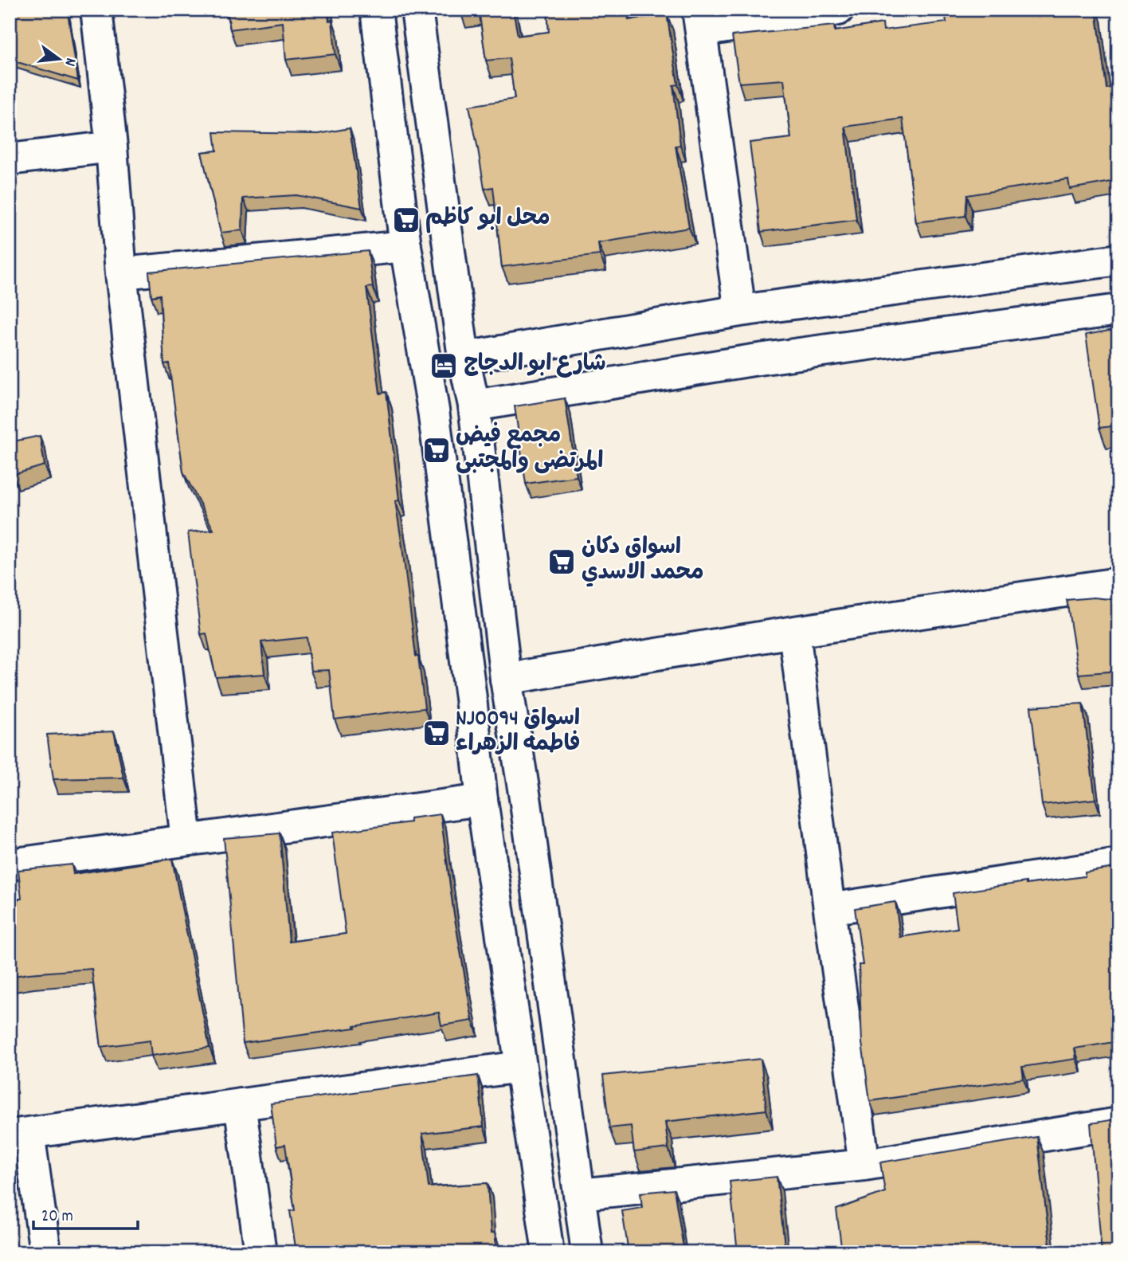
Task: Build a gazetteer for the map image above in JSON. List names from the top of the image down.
{
  "places": {
    "supermarket": [
      "محل ابو كاظم",
      "مجمع فيض المرتضى والمجتبى",
      "اسواق دكان محمد الاسدي",
      "NJ0094 اسواق فاطمه الزهراء"
    ],
    "hotel": ["شارع ابو الدجاج"]
  },
  "scale_bar": "20 m",
  "north": "right"
}
